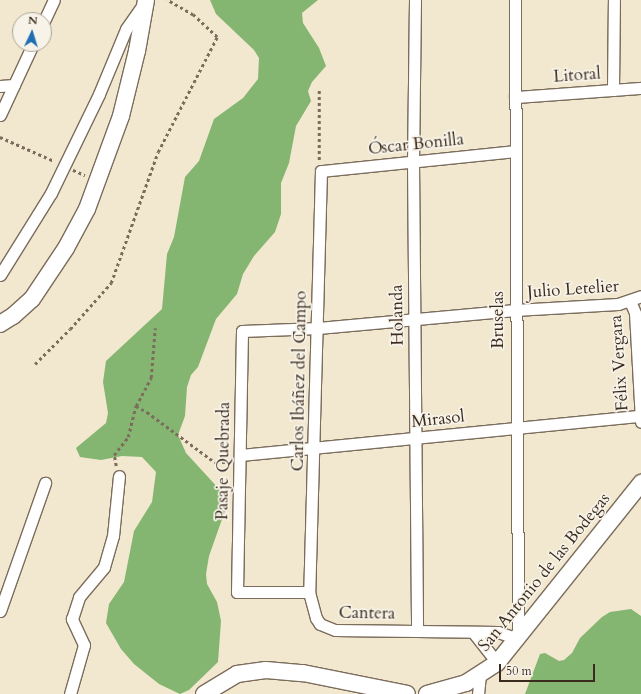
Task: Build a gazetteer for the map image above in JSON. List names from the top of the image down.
{
  "streets": {
    "street": [
      "Litoral",
      "Óscar Bonilla",
      "Julio Letelier",
      "Holanda",
      "Bruselas",
      "Félix Vergara",
      "Carlos Ibáñez del Campo",
      "Mirasol",
      "Pasaje Quebrada",
      "San Antonio de las Bodegas",
      "Cantera"
    ]
  },
  "crossings": [
    ["Litoral", "Bruselas"],
    ["Óscar Bonilla", "Holanda"],
    ["Óscar Bonilla", "Bruselas"],
    ["Óscar Bonilla", "Carlos Ibáñez del Campo"],
    ["Julio Letelier", "Holanda"],
    ["Julio Letelier", "Bruselas"],
    ["Julio Letelier", "Félix Vergara"],
    ["Julio Letelier", "Carlos Ibáñez del Campo"],
    ["Julio Letelier", "Pasaje Quebrada"],
    ["Holanda", "Mirasol"],
    ["Holanda", "Cantera"],
    ["Bruselas", "Mirasol"],
    ["Bruselas", "San Antonio de las Bodegas"],
    ["Bruselas", "Cantera"],
    ["Félix Vergara", "Mirasol"],
    ["Carlos Ibáñez del Campo", "Mirasol"],
    ["Carlos Ibáñez del Campo", "Pasaje Quebrada"],
    ["Carlos Ibáñez del Campo", "Cantera"],
    ["Mirasol", "Pasaje Quebrada"],
    ["Pasaje Quebrada", "Cantera"],
    ["San Antonio de las Bodegas", "Cantera"]
  ],
  "scale_bar": "50 m",
  "north": "top"
}
